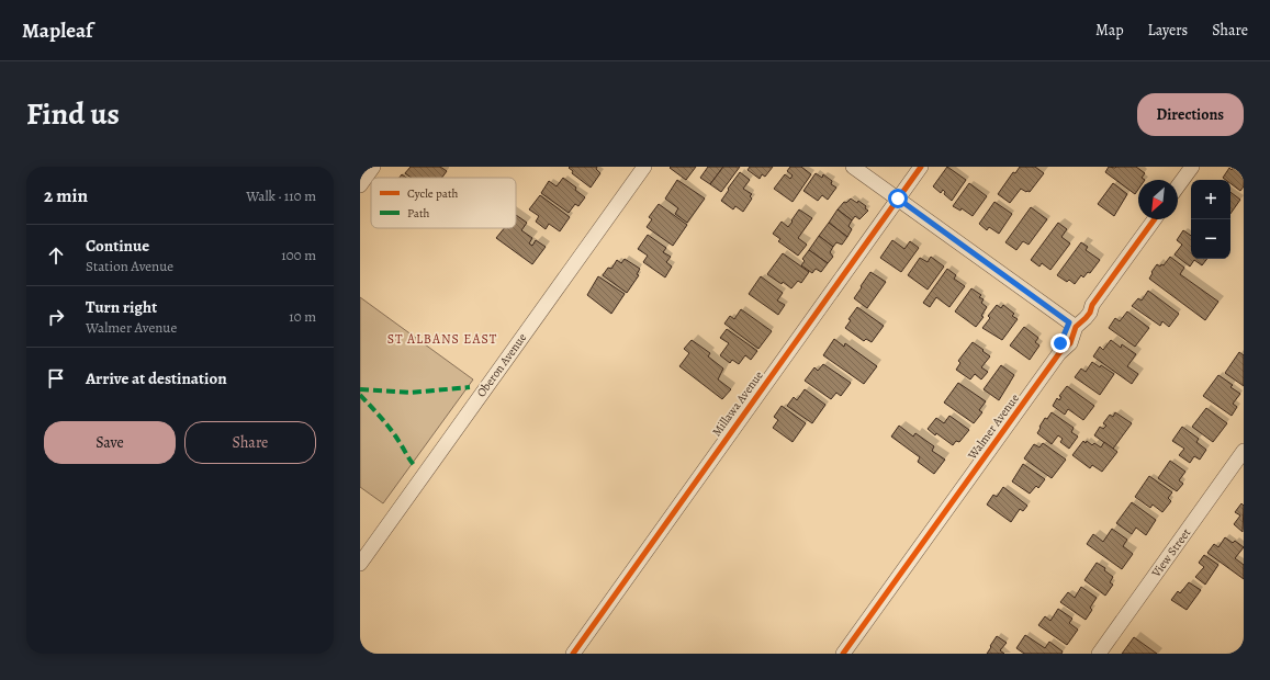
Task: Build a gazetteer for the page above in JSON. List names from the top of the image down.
{
  "streets": {
    "street": [
      "Oberon Avenue",
      "Millawa Avenue",
      "Walmer Avenue",
      "View Street"
    ]
  },
  "districts": ["ST ALBANS EAST"],
  "legend": ["Cycle path", "Path"],
  "north": "bottom left",
  "page": {
    "header": "Mapleaf",
    "nav": ["Map", "Layers", "Share"],
    "title": "Find us",
    "buttons": [
      "Directions",
      ["Save", "Share"]
    ],
    "heading": ["2 min", "Walk · 110 m"],
    "map_buttons": ["+", "−"],
    "list": [
      ["Continue", "Station Avenue", "100 m"],
      ["Turn right", "Walmer Avenue", "10 m"],
      "Arrive at destination"
    ]
  }
}
